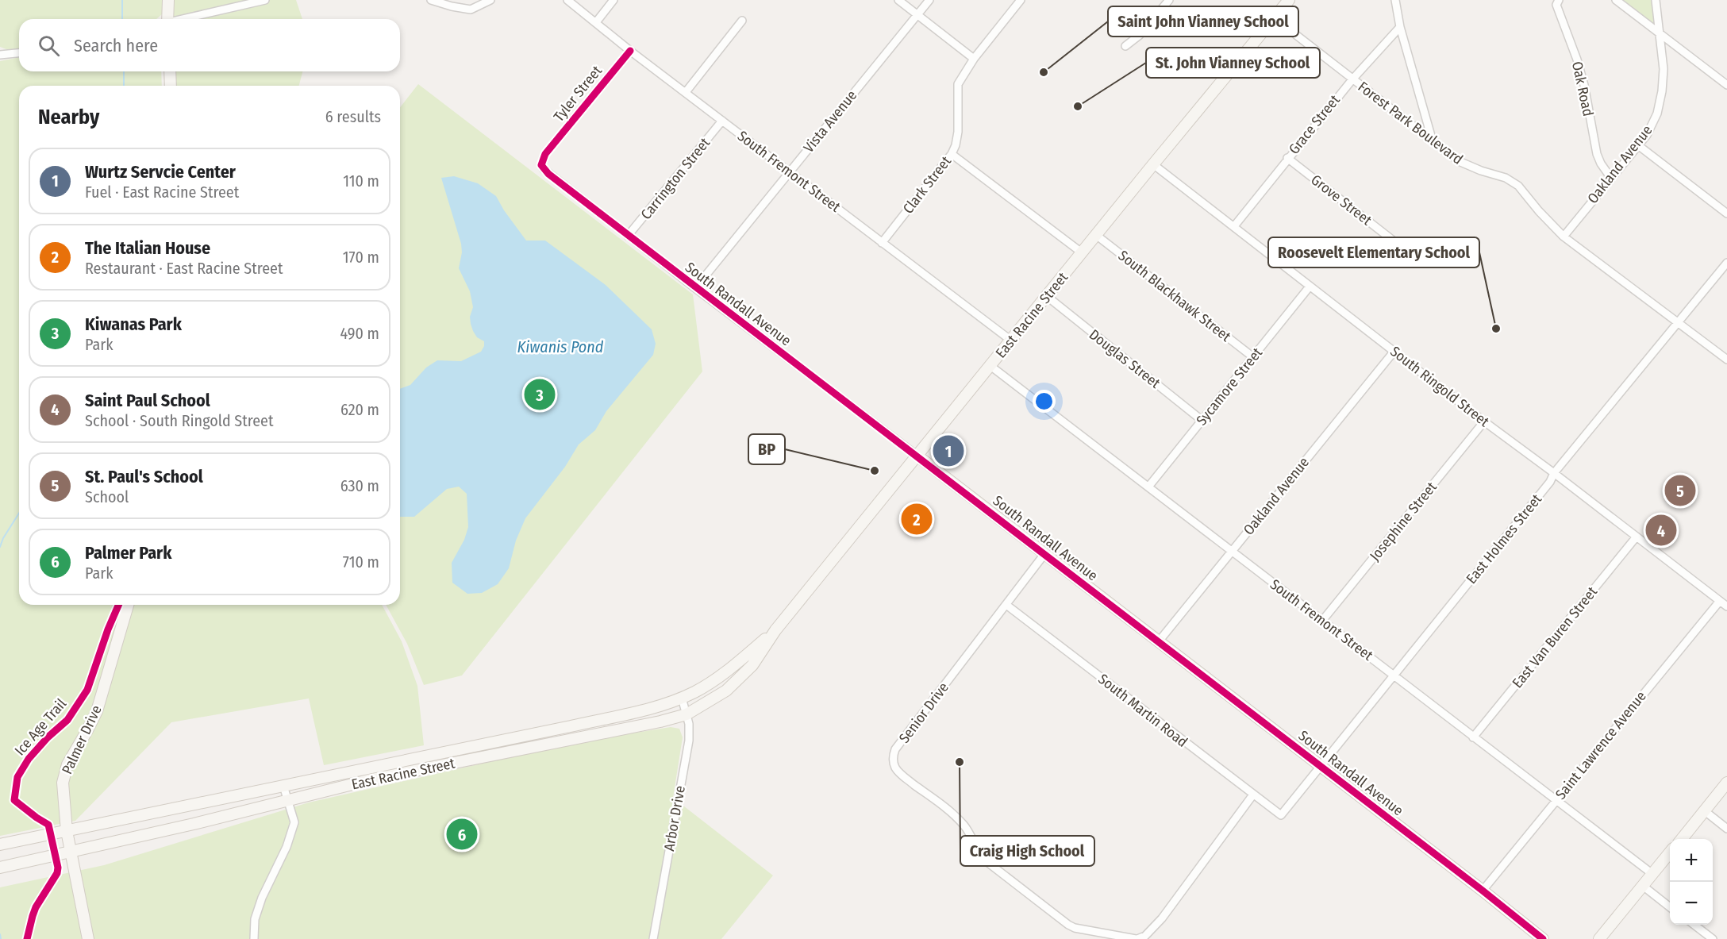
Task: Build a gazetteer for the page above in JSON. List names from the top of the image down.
{
  "streets": {
    "main road": ["South Randall Avenue", "East Racine Street", "Palmer Drive"],
    "street": [
      "Oak Road",
      "Tyler Street",
      "Vista Avenue",
      "Forest Park Boulevard",
      "Grace Street",
      "Oakland Avenue",
      "South Fremont Street",
      "Carrington Street",
      "Clark Street",
      "Grove Street",
      "South Blackhawk Street",
      "Douglas Street",
      "Sycamore Street",
      "South Ringold Street",
      "Josephine Street",
      "East Holmes Street",
      "East Van Buren Street",
      "South Martin Road",
      "Senior Drive",
      "Saint Lawrence Avenue",
      "Arbor Drive"
    ],
    "cycle path": ["Ice Age Trail"]
  },
  "crossings": [
    ["Oak Road", "Oakland Avenue"],
    ["Tyler Street", "South Fremont Street"],
    ["Tyler Street", "South Randall Avenue"],
    ["Vista Avenue", "South Fremont Street"],
    ["Vista Avenue", "South Randall Avenue"],
    ["Forest Park Boulevard", "Grace Street"],
    ["Forest Park Boulevard", "Oakland Avenue"],
    ["Forest Park Boulevard", "East Racine Street"],
    ["Forest Park Boulevard", "East Holmes Street"],
    ["Grace Street", "Grove Street"],
    ["Grace Street", "South Ringold Street"],
    ["Oakland Avenue", "South Fremont Street"],
    ["Oakland Avenue", "South Randall Avenue"],
    ["Oakland Avenue", "South Ringold Street"],
    ["South Fremont Street", "Carrington Street"],
    ["South Fremont Street", "Clark Street"],
    ["South Fremont Street", "East Racine Street"],
    ["South Fremont Street", "Sycamore Street"],
    ["South Fremont Street", "Josephine Street"],
    ["South Fremont Street", "East Holmes Street"],
    ["South Fremont Street", "East Van Buren Street"],
    ["South Fremont Street", "Saint Lawrence Avenue"],
    ["Carrington Street", "South Randall Avenue"],
    ["South Blackhawk Street", "East Racine Street"],
    ["South Blackhawk Street", "Sycamore Street"],
    ["South Randall Avenue", "East Racine Street"],
    ["South Randall Avenue", "East Holmes Street"],
    ["South Randall Avenue", "Senior Drive"],
    ["South Randall Avenue", "Saint Lawrence Avenue"],
    ["East Racine Street", "Douglas Street"],
    ["East Racine Street", "South Ringold Street"],
    ["East Racine Street", "Palmer Drive"],
    ["East Racine Street", "Arbor Drive"],
    ["Douglas Street", "Sycamore Street"],
    ["Sycamore Street", "South Ringold Street"],
    ["South Ringold Street", "Josephine Street"],
    ["South Ringold Street", "East Holmes Street"],
    ["South Ringold Street", "East Van Buren Street"],
    ["South Ringold Street", "Saint Lawrence Avenue"],
    ["East Holmes Street", "South Martin Road"],
    ["South Martin Road", "Senior Drive"]
  ],
  "water": ["Kiwanis Pond"],
  "places": [
    "Saint John Vianney School",
    "St. John Vianney School",
    "Roosevelt Elementary School",
    "BP",
    "Craig High School"
  ],
  "page": {
    "search": "Search here",
    "heading": ["Nearby", "6 results"],
    "list": [
      {
        "mark": "1",
        "name": "Wurtz Servcie Center",
        "note": "Fuel · East Racine Street",
        "value": "110 m"
      },
      {
        "mark": "2",
        "name": "The Italian House",
        "note": "Restaurant · East Racine Street",
        "value": "170 m"
      },
      {
        "mark": "3",
        "name": "Kiwanas Park",
        "note": "Park",
        "value": "490 m"
      },
      {
        "mark": "4",
        "name": "Saint Paul School",
        "note": "School · South Ringold Street",
        "value": "620 m"
      },
      {
        "mark": "5",
        "name": "St. Paul's School",
        "note": "School",
        "value": "630 m"
      },
      {
        "mark": "6",
        "name": "Palmer Park",
        "note": "Park",
        "value": "710 m"
      }
    ],
    "pins": [
      "3",
      "1",
      "5",
      "2",
      "4",
      "6"
    ],
    "map_buttons": ["+", "−"]
  }
}
